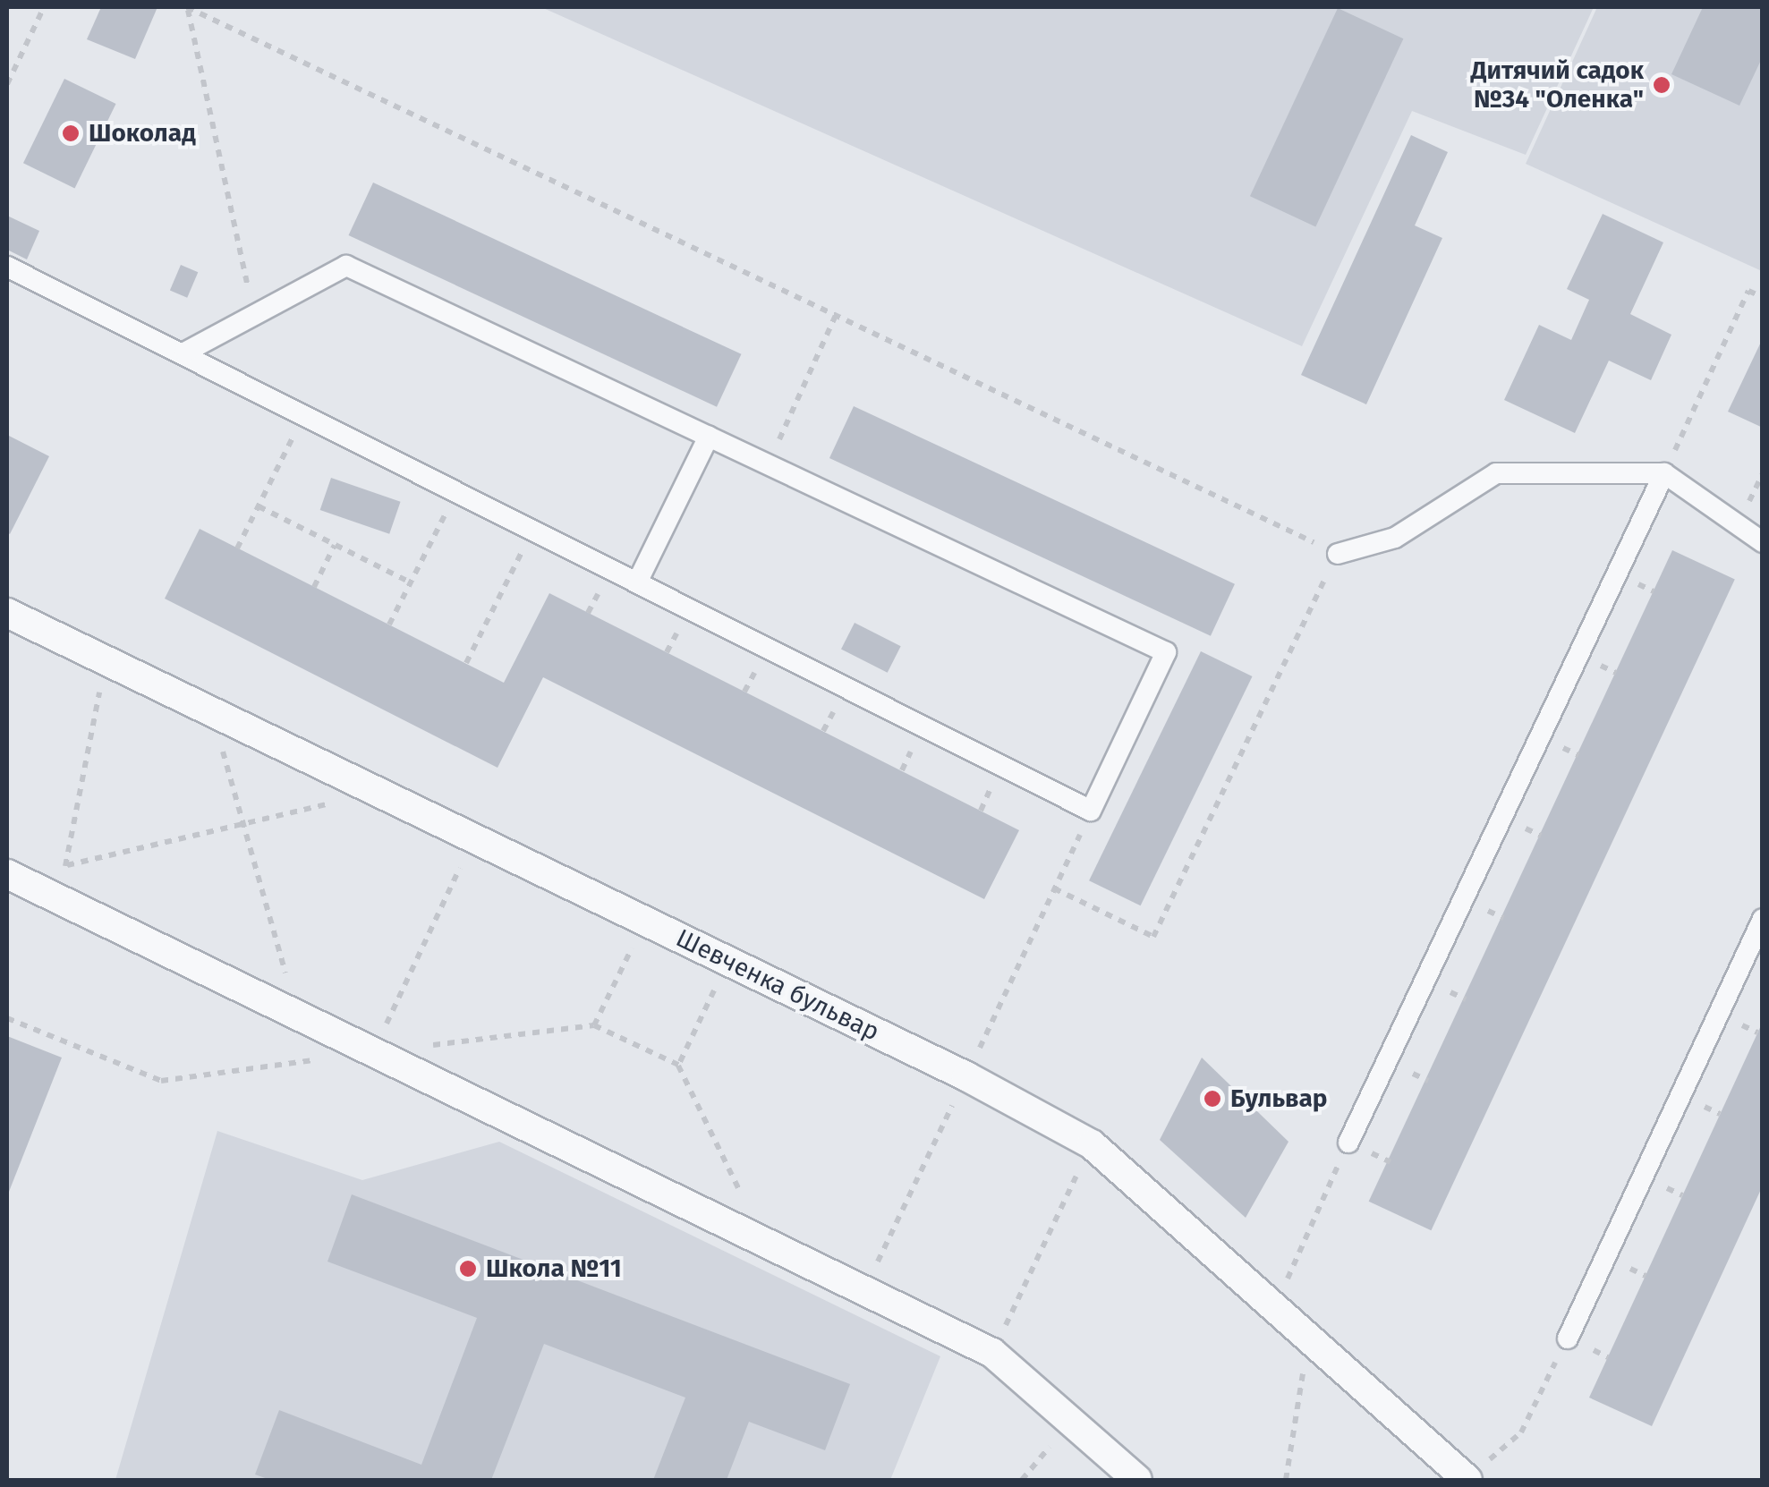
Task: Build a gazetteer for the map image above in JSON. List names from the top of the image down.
{
  "streets": {
    "street": ["Шевченка бульвар"]
  },
  "places": [
    "Дитячий садок №34 \"Оленка\"",
    "Шоколад",
    "Бульвар",
    "Школа №11"
  ]
}
